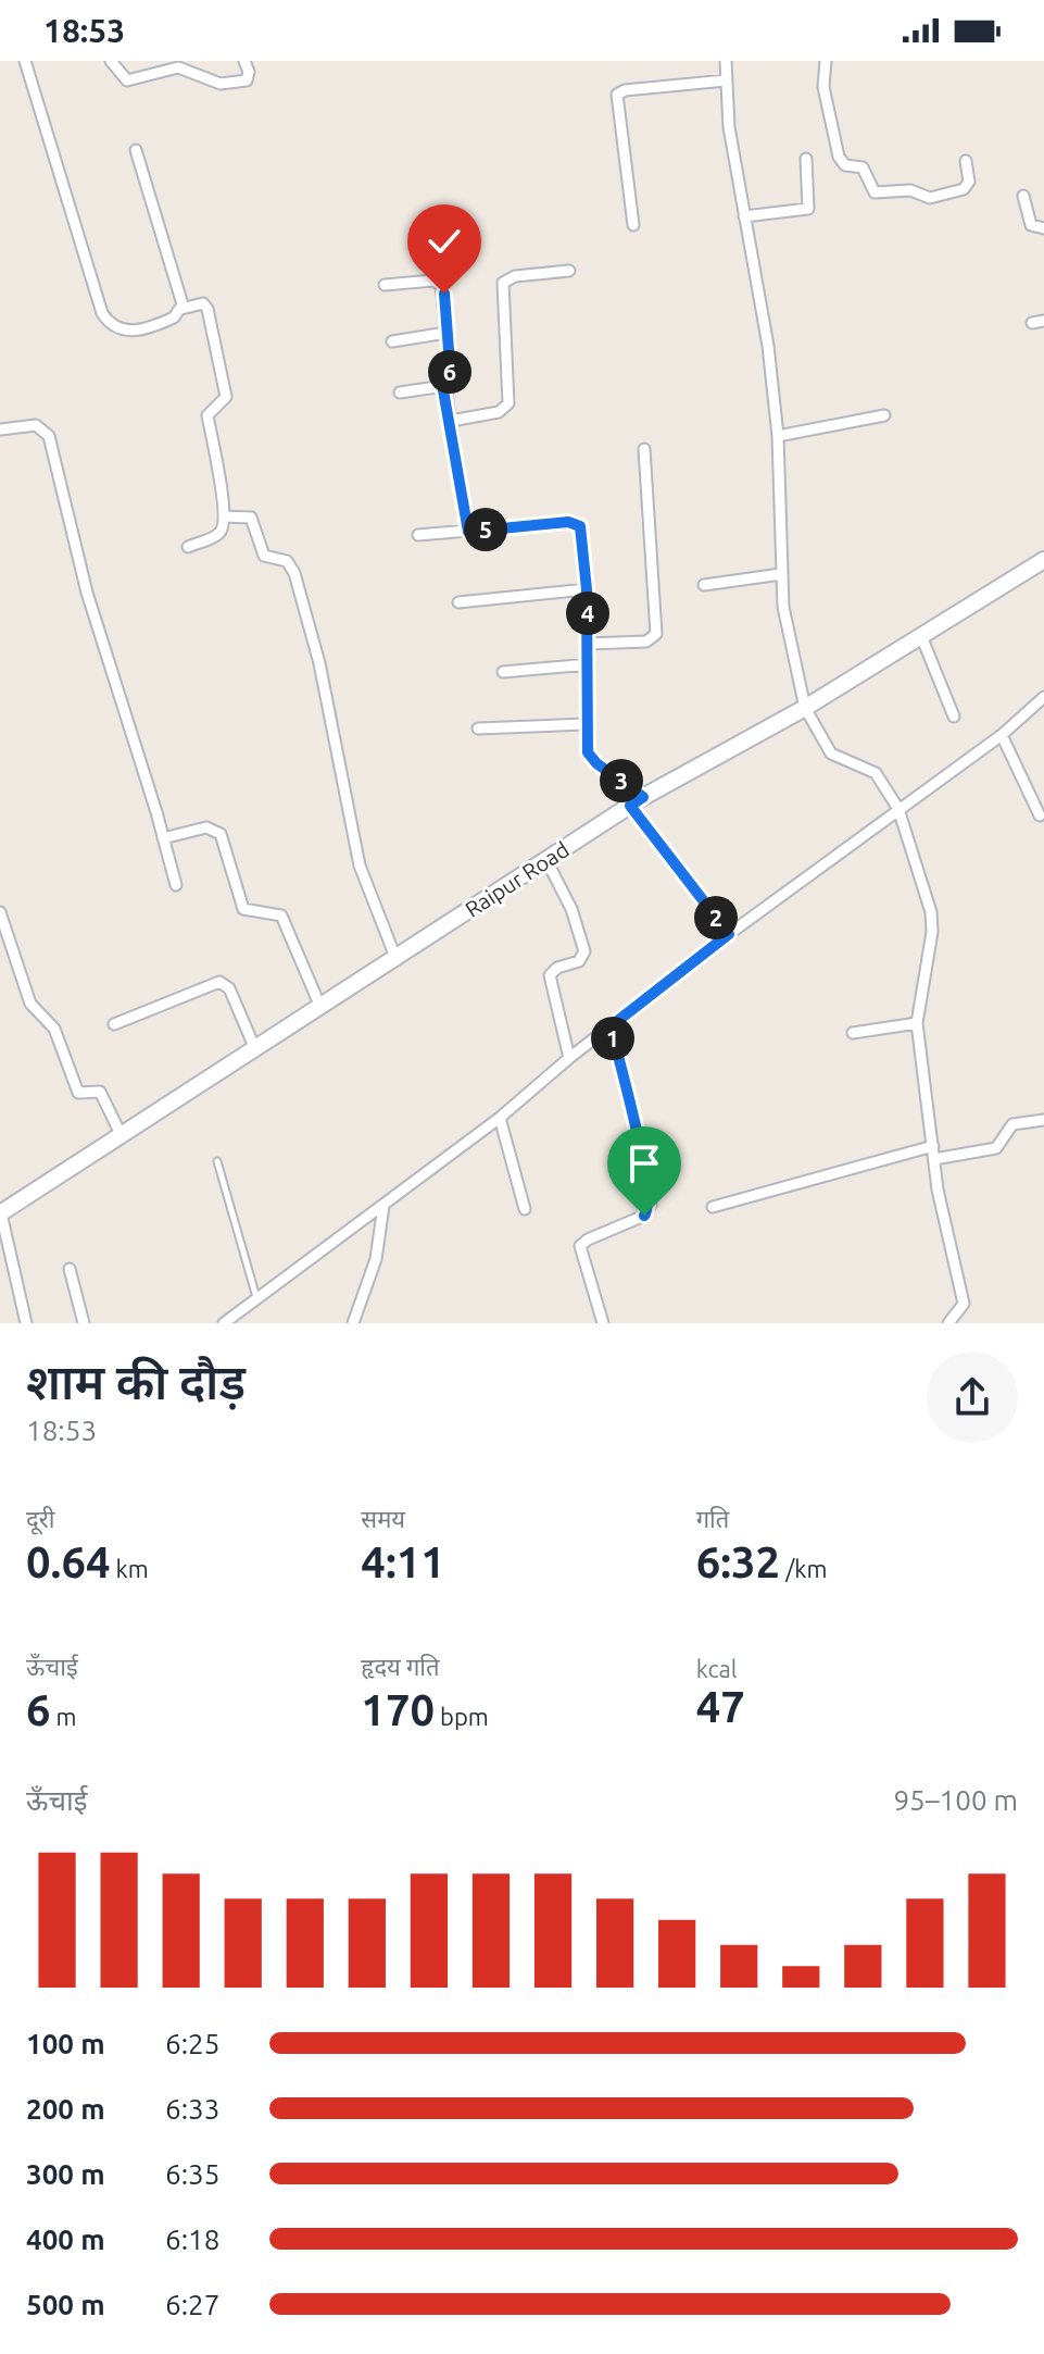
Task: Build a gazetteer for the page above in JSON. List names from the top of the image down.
{
  "streets": {
    "main road": ["Raipur Road"]
  },
  "page": {
    "status": "18:53",
    "pins": [
      "6",
      "5",
      "4",
      "3",
      "2",
      "1"
    ],
    "heading": ["शाम की दौड़", "18:53"],
    "stats": [
      ["दूरी", "0.64 km"],
      ["समय", "4:11"],
      ["गति", "6:32 /km"],
      ["ऊँचाई", "6 m"],
      ["हृदय गति", "170 bpm"],
      ["kcal", "47"]
    ],
    "chart": ["ऊँचाई", "95–100 m"],
    "list": [
      {
        "name": "100 m",
        "note": "6:25"
      },
      {
        "name": "200 m",
        "note": "6:33"
      },
      {
        "name": "300 m",
        "note": "6:35"
      },
      {
        "name": "400 m",
        "note": "6:18"
      },
      {
        "name": "500 m",
        "note": "6:27"
      }
    ]
  }
}
